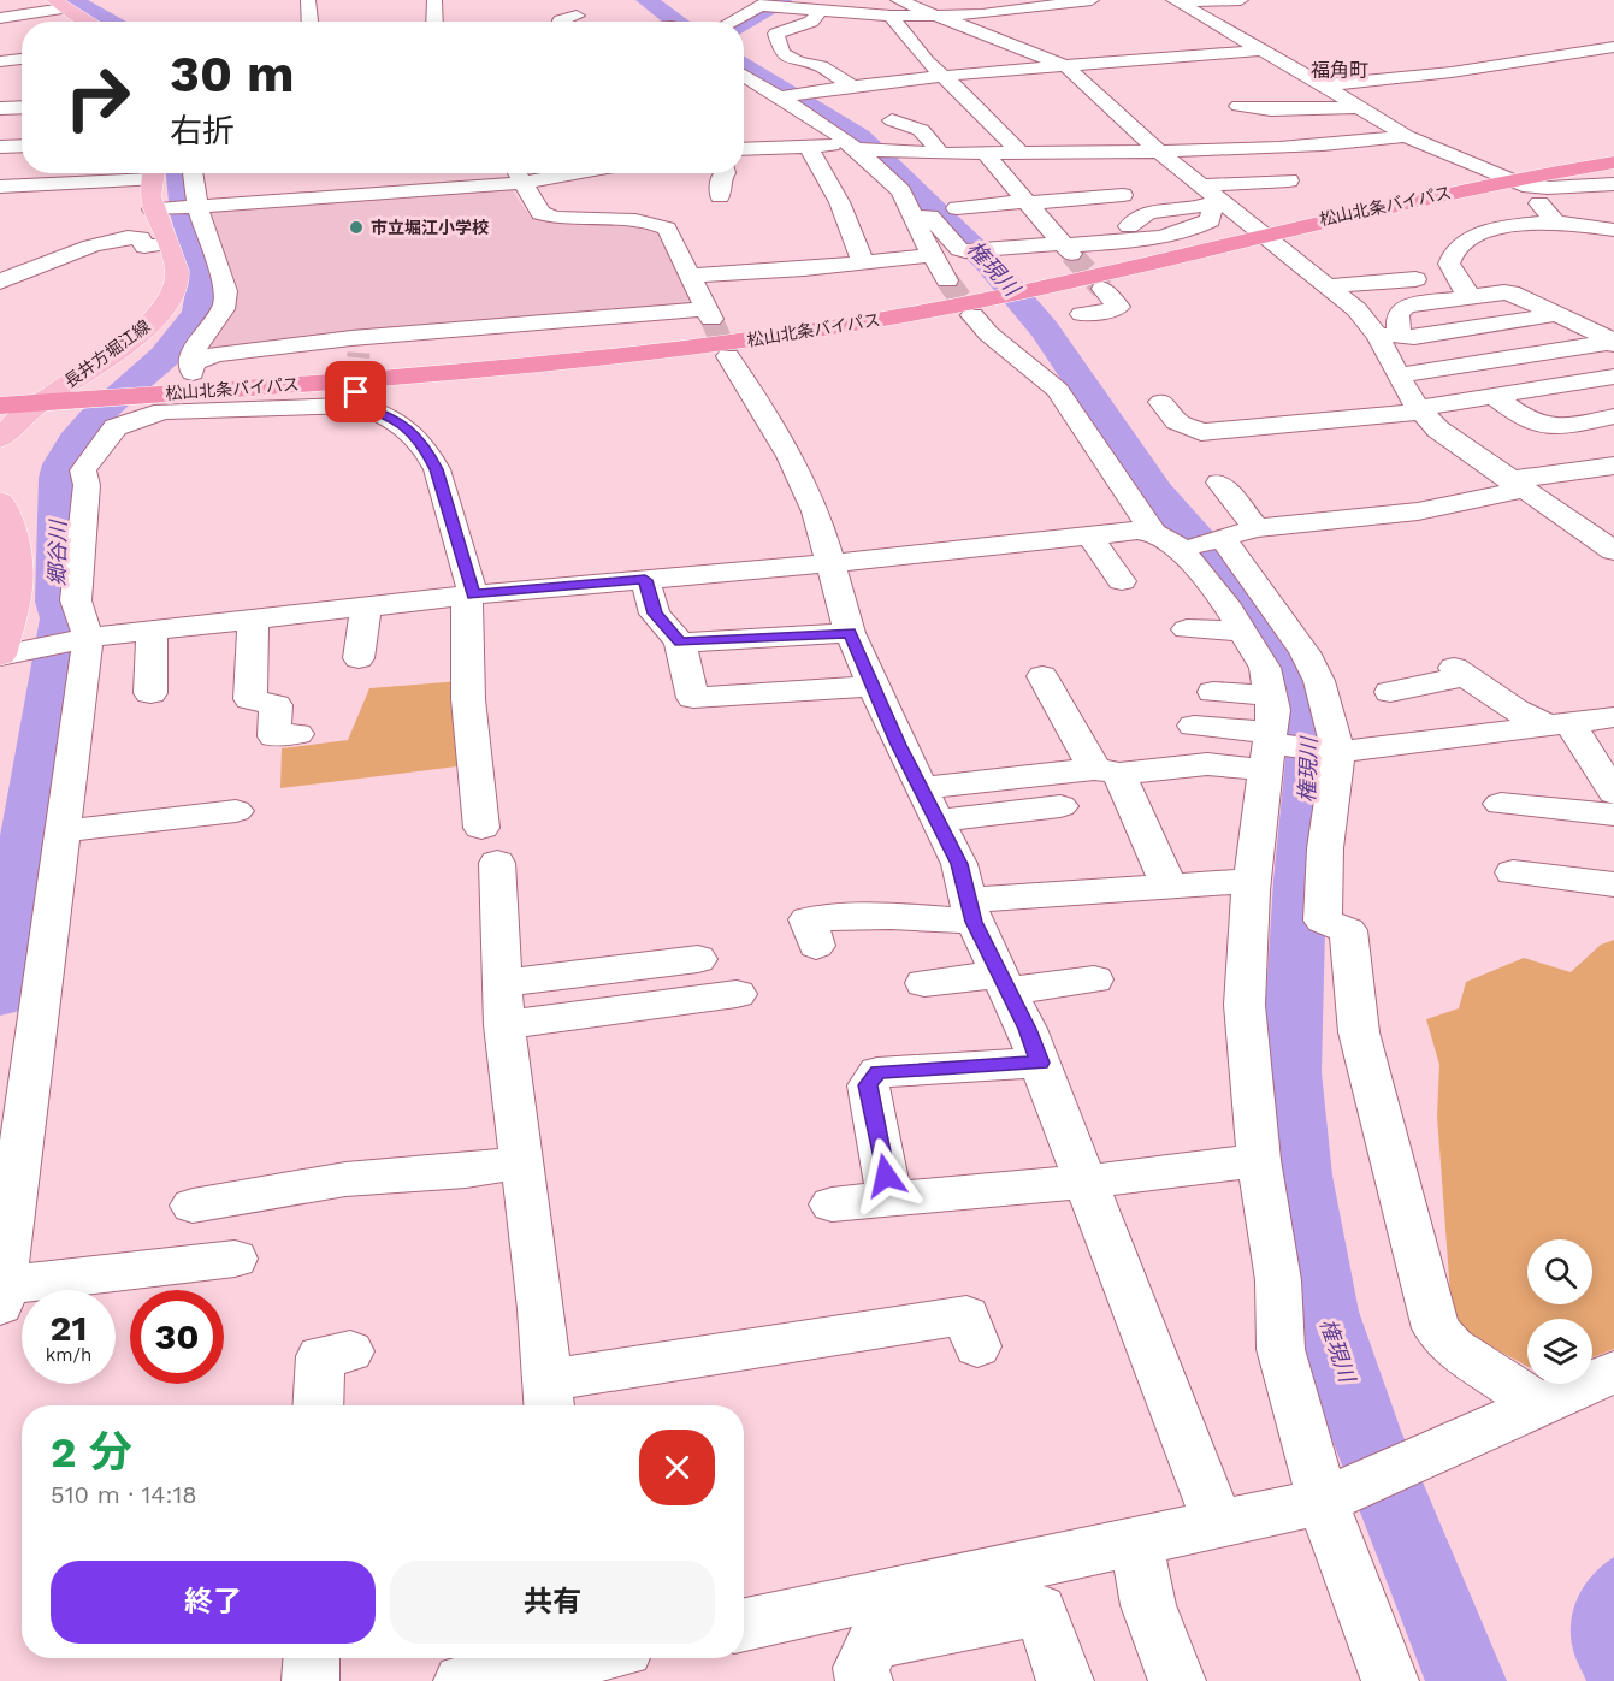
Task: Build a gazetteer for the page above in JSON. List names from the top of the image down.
{
  "streets": {
    "highway": ["松山北条バイパス"],
    "main road": ["長井方堀江線"]
  },
  "crossings": [
    ["松山北条バイパス", "長井方堀江線"]
  ],
  "districts": ["福角町"],
  "water": ["権現川", "郷谷川"],
  "places": ["市立堀江小学校"],
  "page": {
    "turn": ["30 m", "右折"],
    "speed": "21 km/h",
    "limit": "30",
    "heading": ["2 分", "510 m · 14:18"],
    "buttons": ["終了", "共有"]
  }
}
